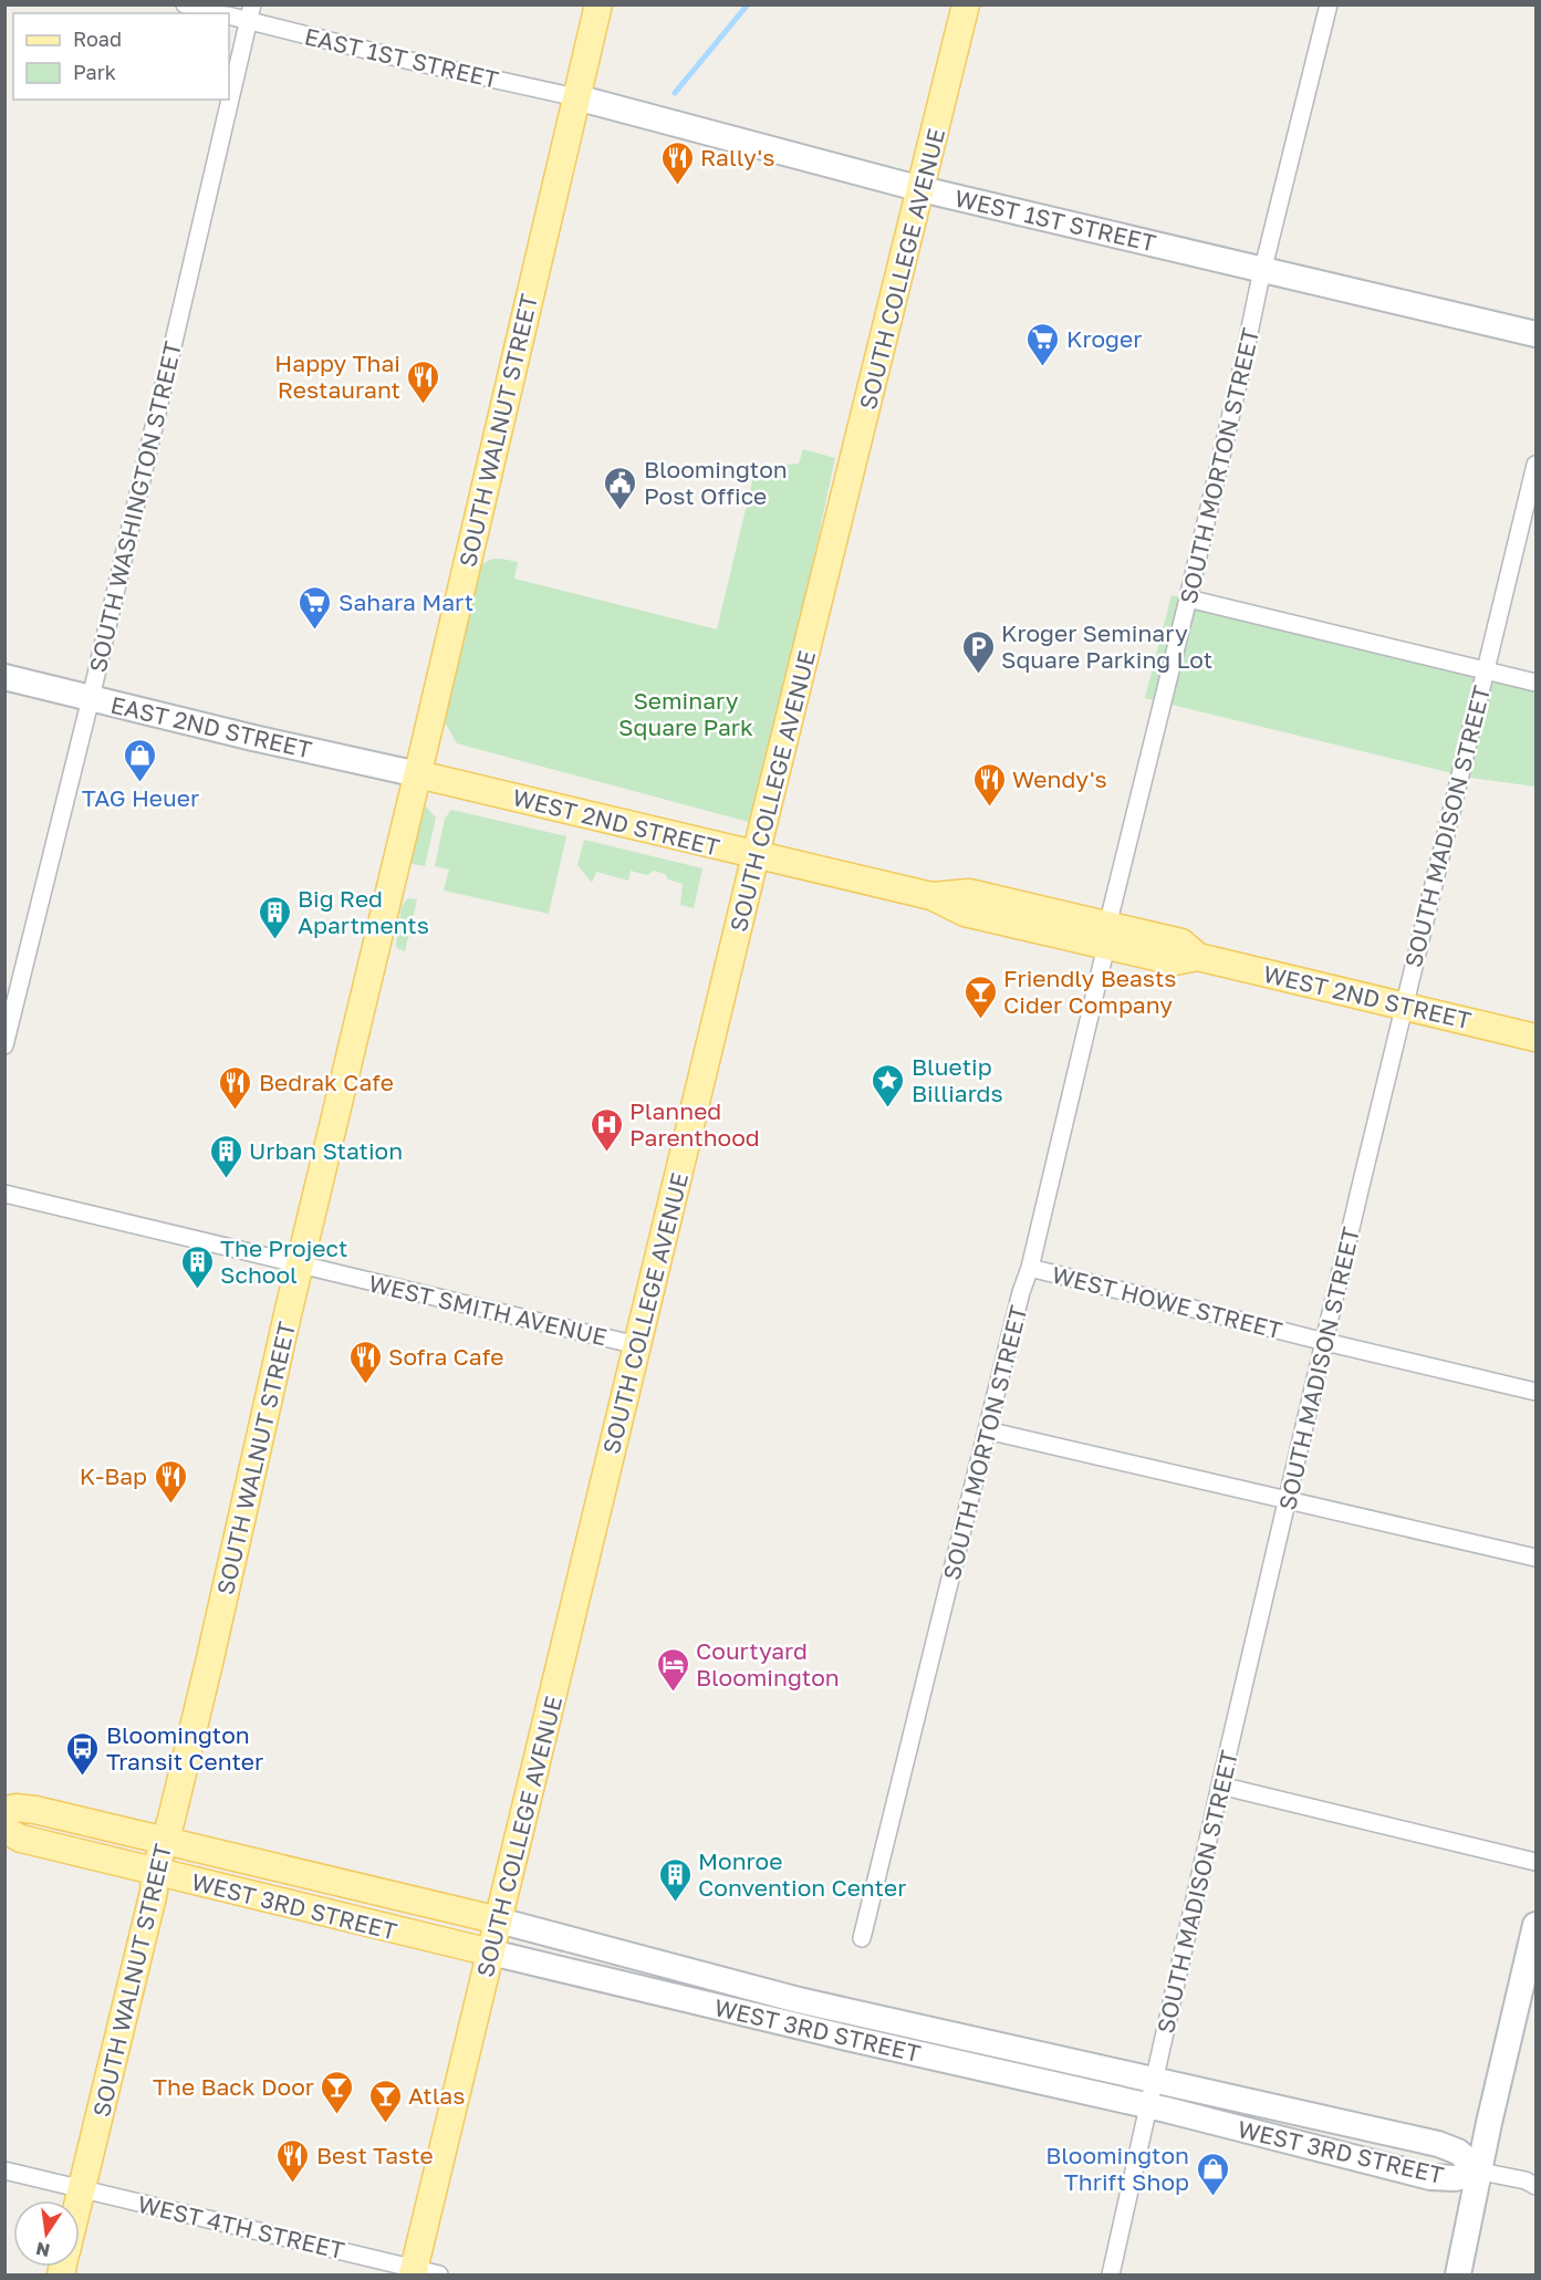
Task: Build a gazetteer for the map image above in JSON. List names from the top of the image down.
{
  "streets": {
    "main road": [
      "SOUTH COLLEGE AVENUE",
      "SOUTH WALNUT STREET",
      "WEST 2ND STREET",
      "WEST 3RD STREET"
    ],
    "street": [
      "EAST 1ST STREET",
      "WEST 1ST STREET",
      "SOUTH MORTON STREET",
      "SOUTH WASHINGTON STREET",
      "EAST 2ND STREET",
      "SOUTH MADISON STREET",
      "WEST HOWE STREET",
      "WEST SMITH AVENUE",
      "WEST 4TH STREET"
    ]
  },
  "crossings": [
    ["EAST 1ST STREET", "WEST 1ST STREET"],
    ["EAST 1ST STREET", "SOUTH WALNUT STREET"],
    ["EAST 1ST STREET", "SOUTH WASHINGTON STREET"],
    ["WEST 1ST STREET", "SOUTH COLLEGE AVENUE"],
    ["WEST 1ST STREET", "SOUTH WALNUT STREET"],
    ["WEST 1ST STREET", "SOUTH MORTON STREET"],
    ["SOUTH COLLEGE AVENUE", "WEST 2ND STREET"],
    ["SOUTH COLLEGE AVENUE", "WEST SMITH AVENUE"],
    ["SOUTH COLLEGE AVENUE", "WEST 3RD STREET"],
    ["SOUTH COLLEGE AVENUE", "WEST 4TH STREET"],
    ["SOUTH WALNUT STREET", "EAST 2ND STREET"],
    ["SOUTH WALNUT STREET", "WEST 2ND STREET"],
    ["SOUTH WALNUT STREET", "WEST SMITH AVENUE"],
    ["SOUTH WALNUT STREET", "WEST 3RD STREET"],
    ["SOUTH WALNUT STREET", "WEST 4TH STREET"],
    ["SOUTH MORTON STREET", "WEST 2ND STREET"],
    ["SOUTH MORTON STREET", "WEST HOWE STREET"],
    ["SOUTH WASHINGTON STREET", "EAST 2ND STREET"],
    ["EAST 2ND STREET", "WEST 2ND STREET"],
    ["WEST 2ND STREET", "SOUTH MADISON STREET"],
    ["SOUTH MADISON STREET", "WEST HOWE STREET"],
    ["SOUTH MADISON STREET", "WEST 3RD STREET"]
  ],
  "parks": ["Seminary Square Park"],
  "places": {
    "restaurant": [
      "Rally's",
      "Happy Thai Restaurant",
      "Wendy's",
      "Bedrak Cafe",
      "Sofra Cafe",
      "K-Bap",
      "Best Taste"
    ],
    "supermarket": ["Kroger", "Sahara Mart"],
    "public building": ["Bloomington Post Office"],
    "parking": ["Kroger Seminary Square Parking Lot"],
    "shop": ["TAG Heuer", "Bloomington Thrift Shop"],
    "building": [
      "Big Red Apartments",
      "Urban Station",
      "The Project School",
      "Monroe Convention Center"
    ],
    "bar": ["Friendly Beasts Cider Company", "The Back Door", "Atlas"],
    "place": ["Bluetip Billiards"],
    "hospital": ["Planned Parenthood"],
    "hotel": ["Courtyard Bloomington"],
    "bus stop": ["Bloomington Transit Center"]
  },
  "legend": ["Road", "Park"],
  "north": "bottom"
}
